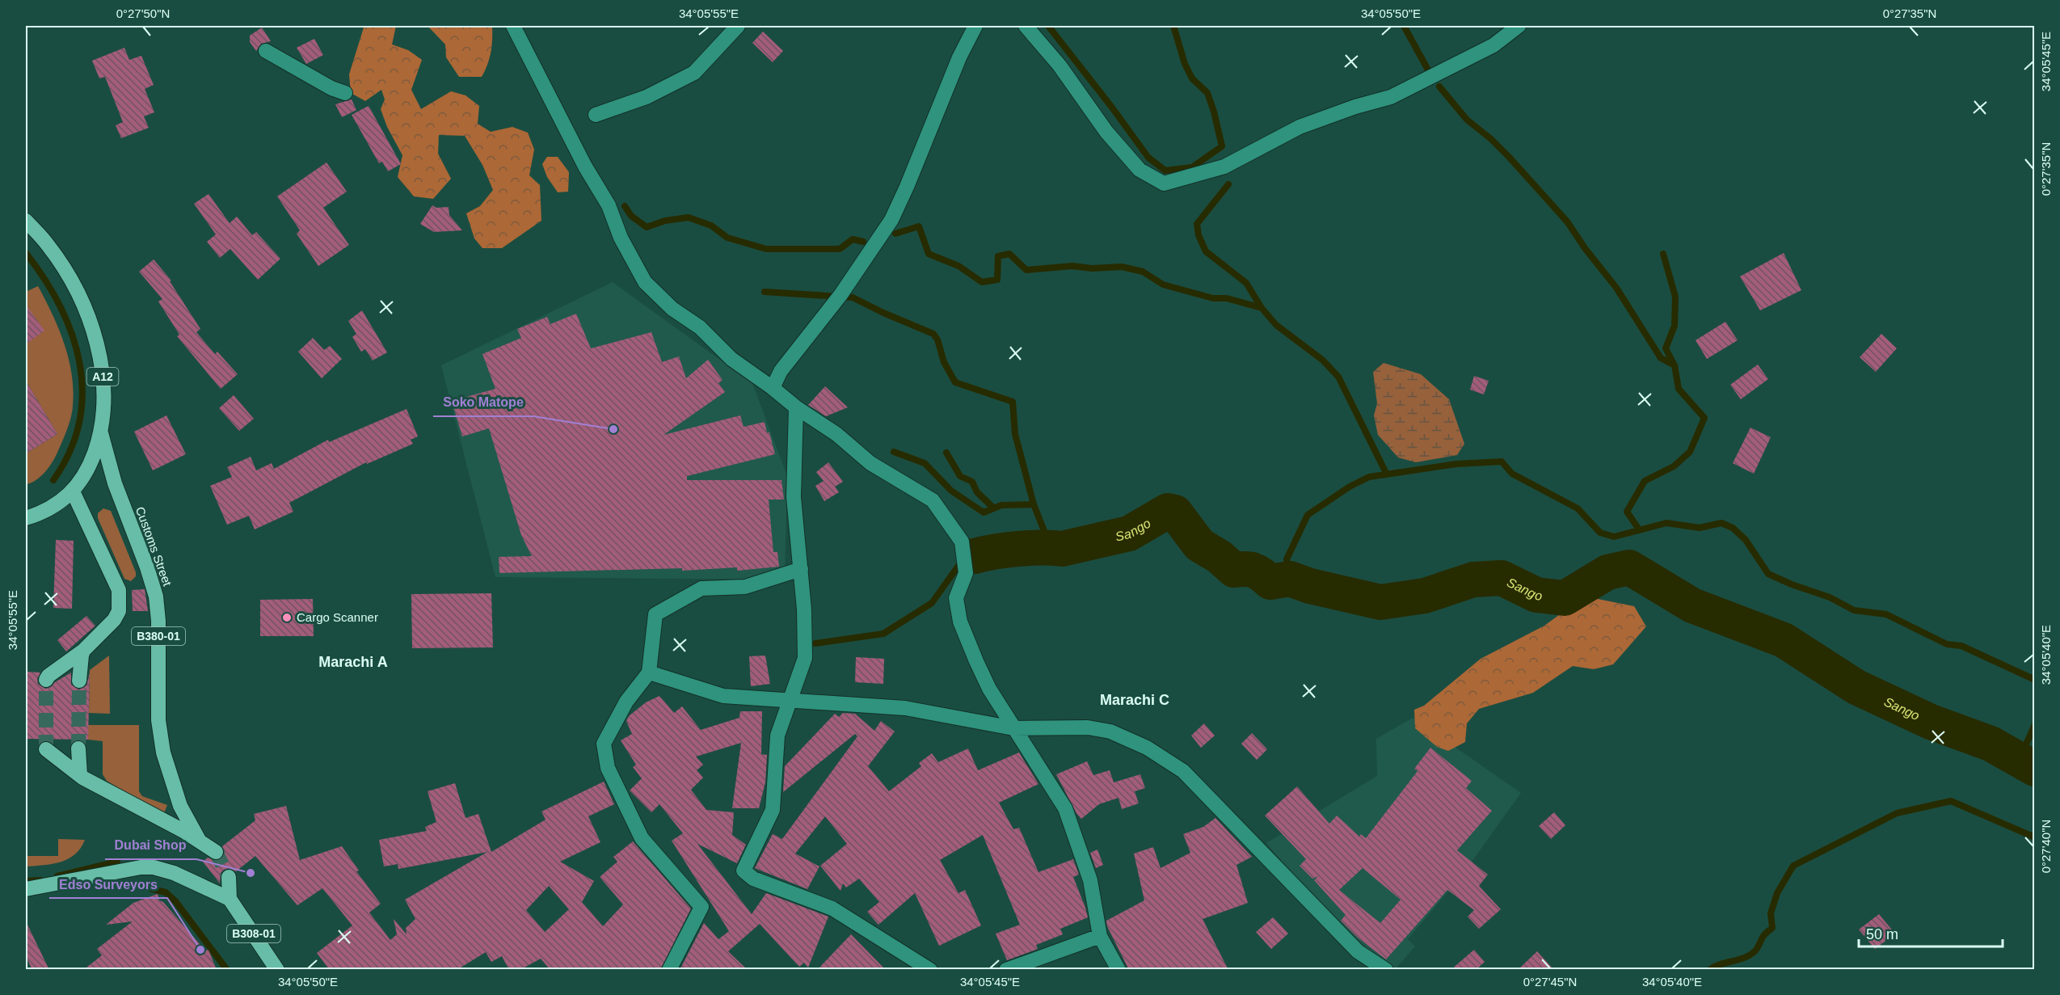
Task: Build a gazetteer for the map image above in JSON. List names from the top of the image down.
{
  "streets": {
    "highway": [
      "A12",
      "Customs Street",
      "B380-01",
      "B308-01"
    ]
  },
  "crossings": [
    ["A12", "Customs Street"]
  ],
  "districts": ["Marachi A", "Marachi C"],
  "water": ["Sango"],
  "places": [
    "Soko Matope",
    "Cargo Scanner",
    "Dubai Shop",
    "Edso Surveyors"
  ],
  "scale_bar": "50 m",
  "coordinates": [
    "0°27'50\"N",
    "34°05'55\"E",
    "34°05'50\"E",
    "0°27'35\"N",
    "34°05'45\"E",
    "34°05'40\"E",
    "0°27'40\"N",
    "0°27'45\"N"
  ]
}
